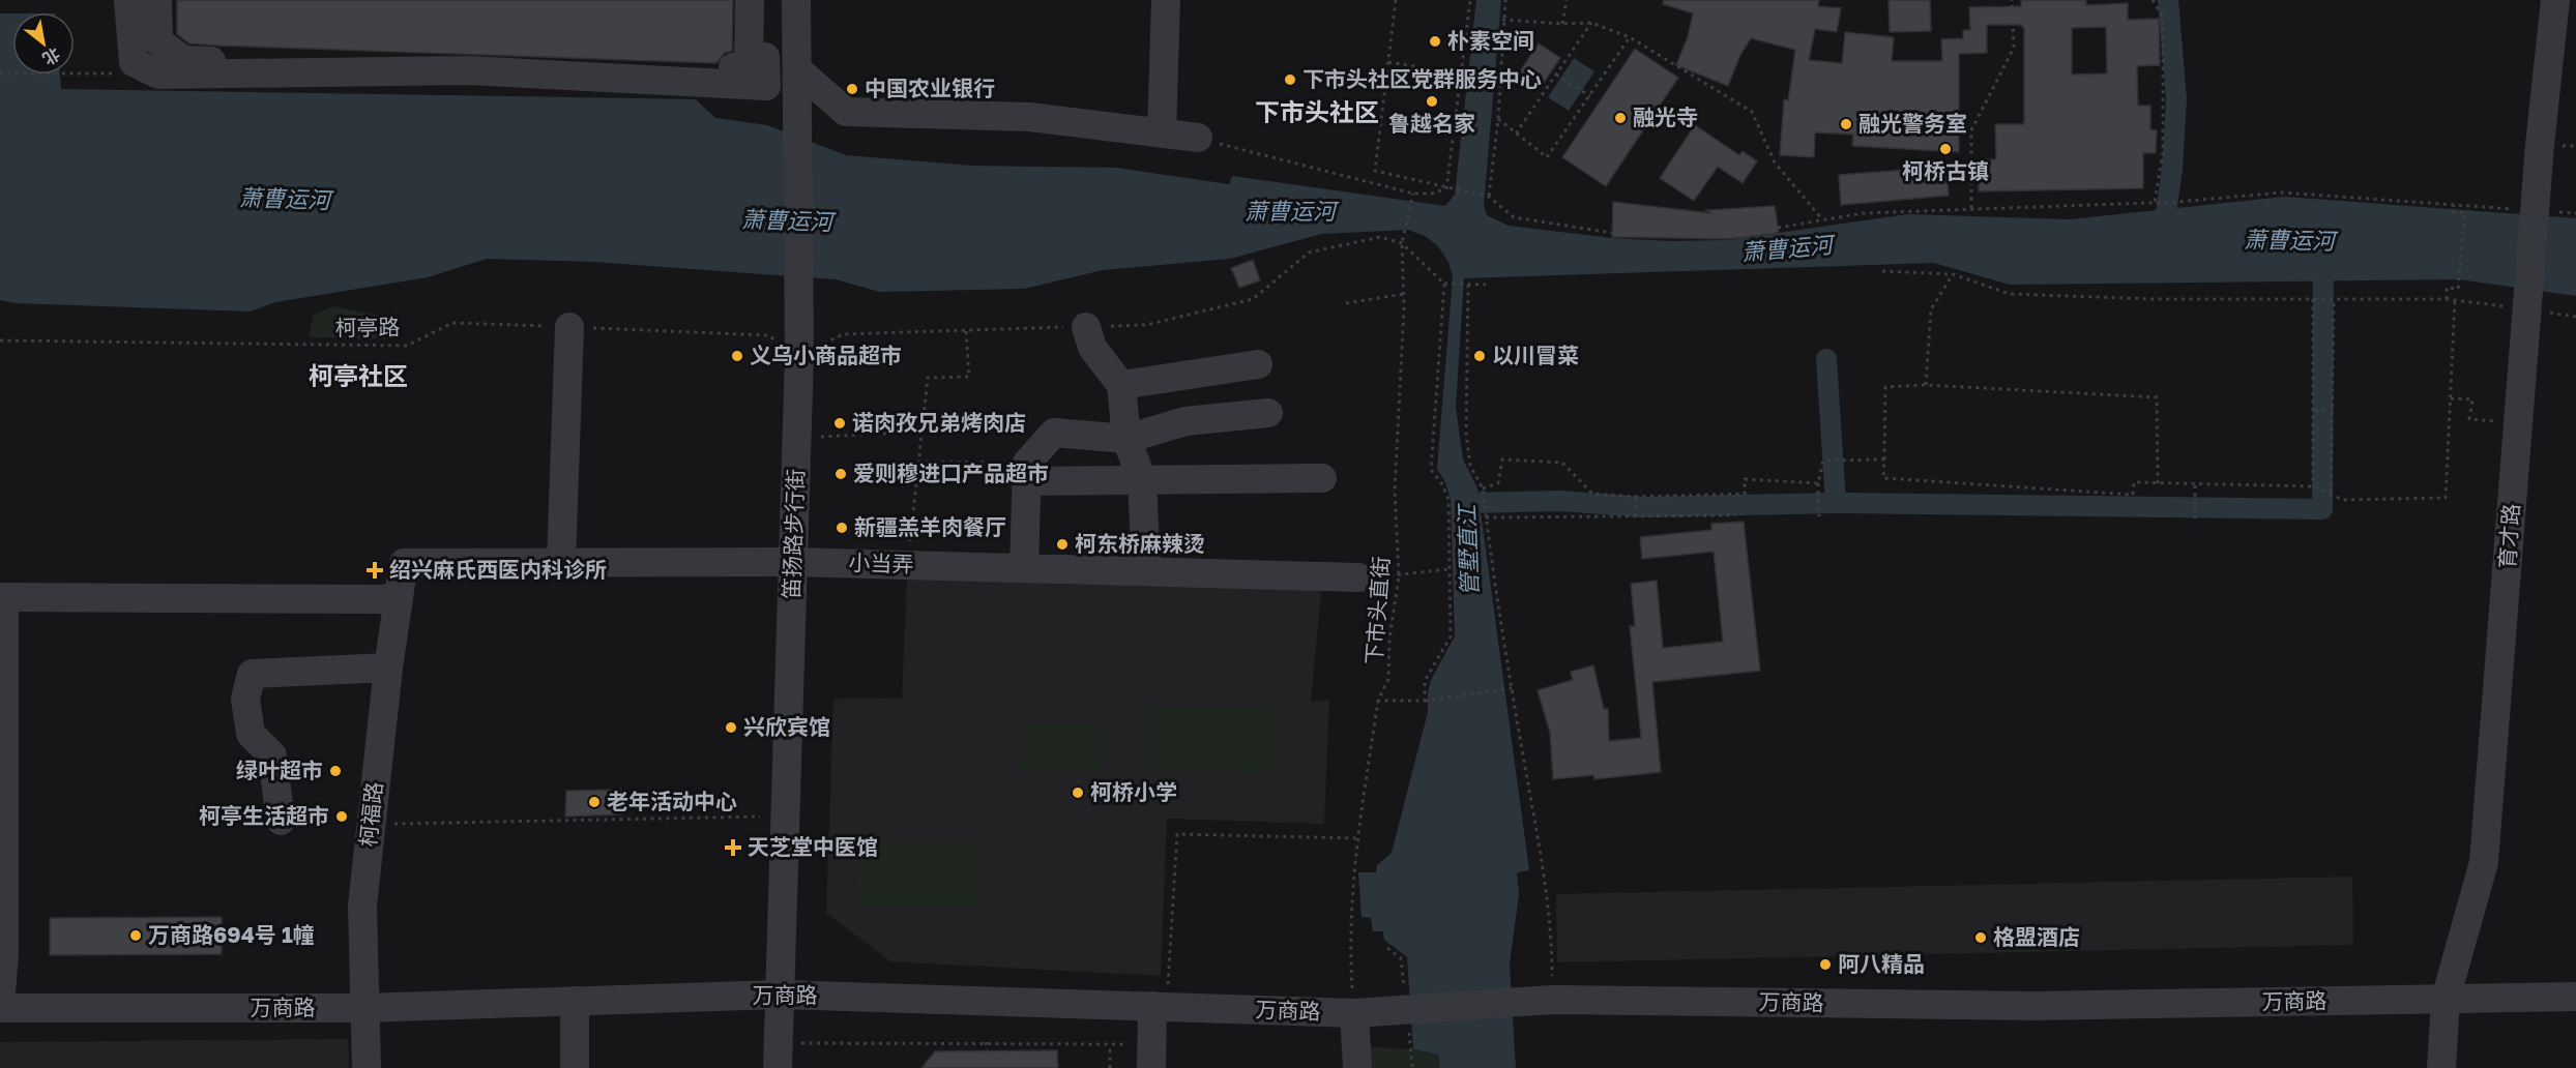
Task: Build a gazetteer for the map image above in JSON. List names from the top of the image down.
{
  "streets": {
    "street": [
      "笛扬路步行街",
      "育才路",
      "小当弄",
      "柯福路",
      "万商路"
    ],
    "path": ["柯亭路", "下市头直街"]
  },
  "crossings": [
    ["柯亭路", "笛扬路步行街"],
    ["笛扬路步行街", "小当弄"],
    ["笛扬路步行街", "万商路"],
    ["育才路", "万商路"],
    ["小当弄", "柯福路"],
    ["下市头直街", "万商路"],
    ["柯福路", "万商路"]
  ],
  "districts": ["下市头社区", "柯亭社区"],
  "water": ["萧曹运河", "管墅直江"],
  "places": {
    "other": [
      "朴素空间",
      "下市头社区党群服务中心",
      "中国农业银行",
      "鲁越名家",
      "融光寺",
      "融光警务室",
      "柯桥古镇",
      "义乌小商品超市",
      "以川冒菜",
      "诺肉孜兄弟烤肉店",
      "爱则穆进口产品超市",
      "新疆羔羊肉餐厅",
      "柯东桥麻辣烫",
      "兴欣宾馆",
      "绿叶超市",
      "柯桥小学",
      "老年活动中心",
      "柯亭生活超市",
      "万商路694号 1幢",
      "格盟酒店",
      "阿八精品"
    ],
    "health": ["绍兴麻氏西医内科诊所", "天芝堂中医馆"]
  },
  "north": "bottom right"
}
